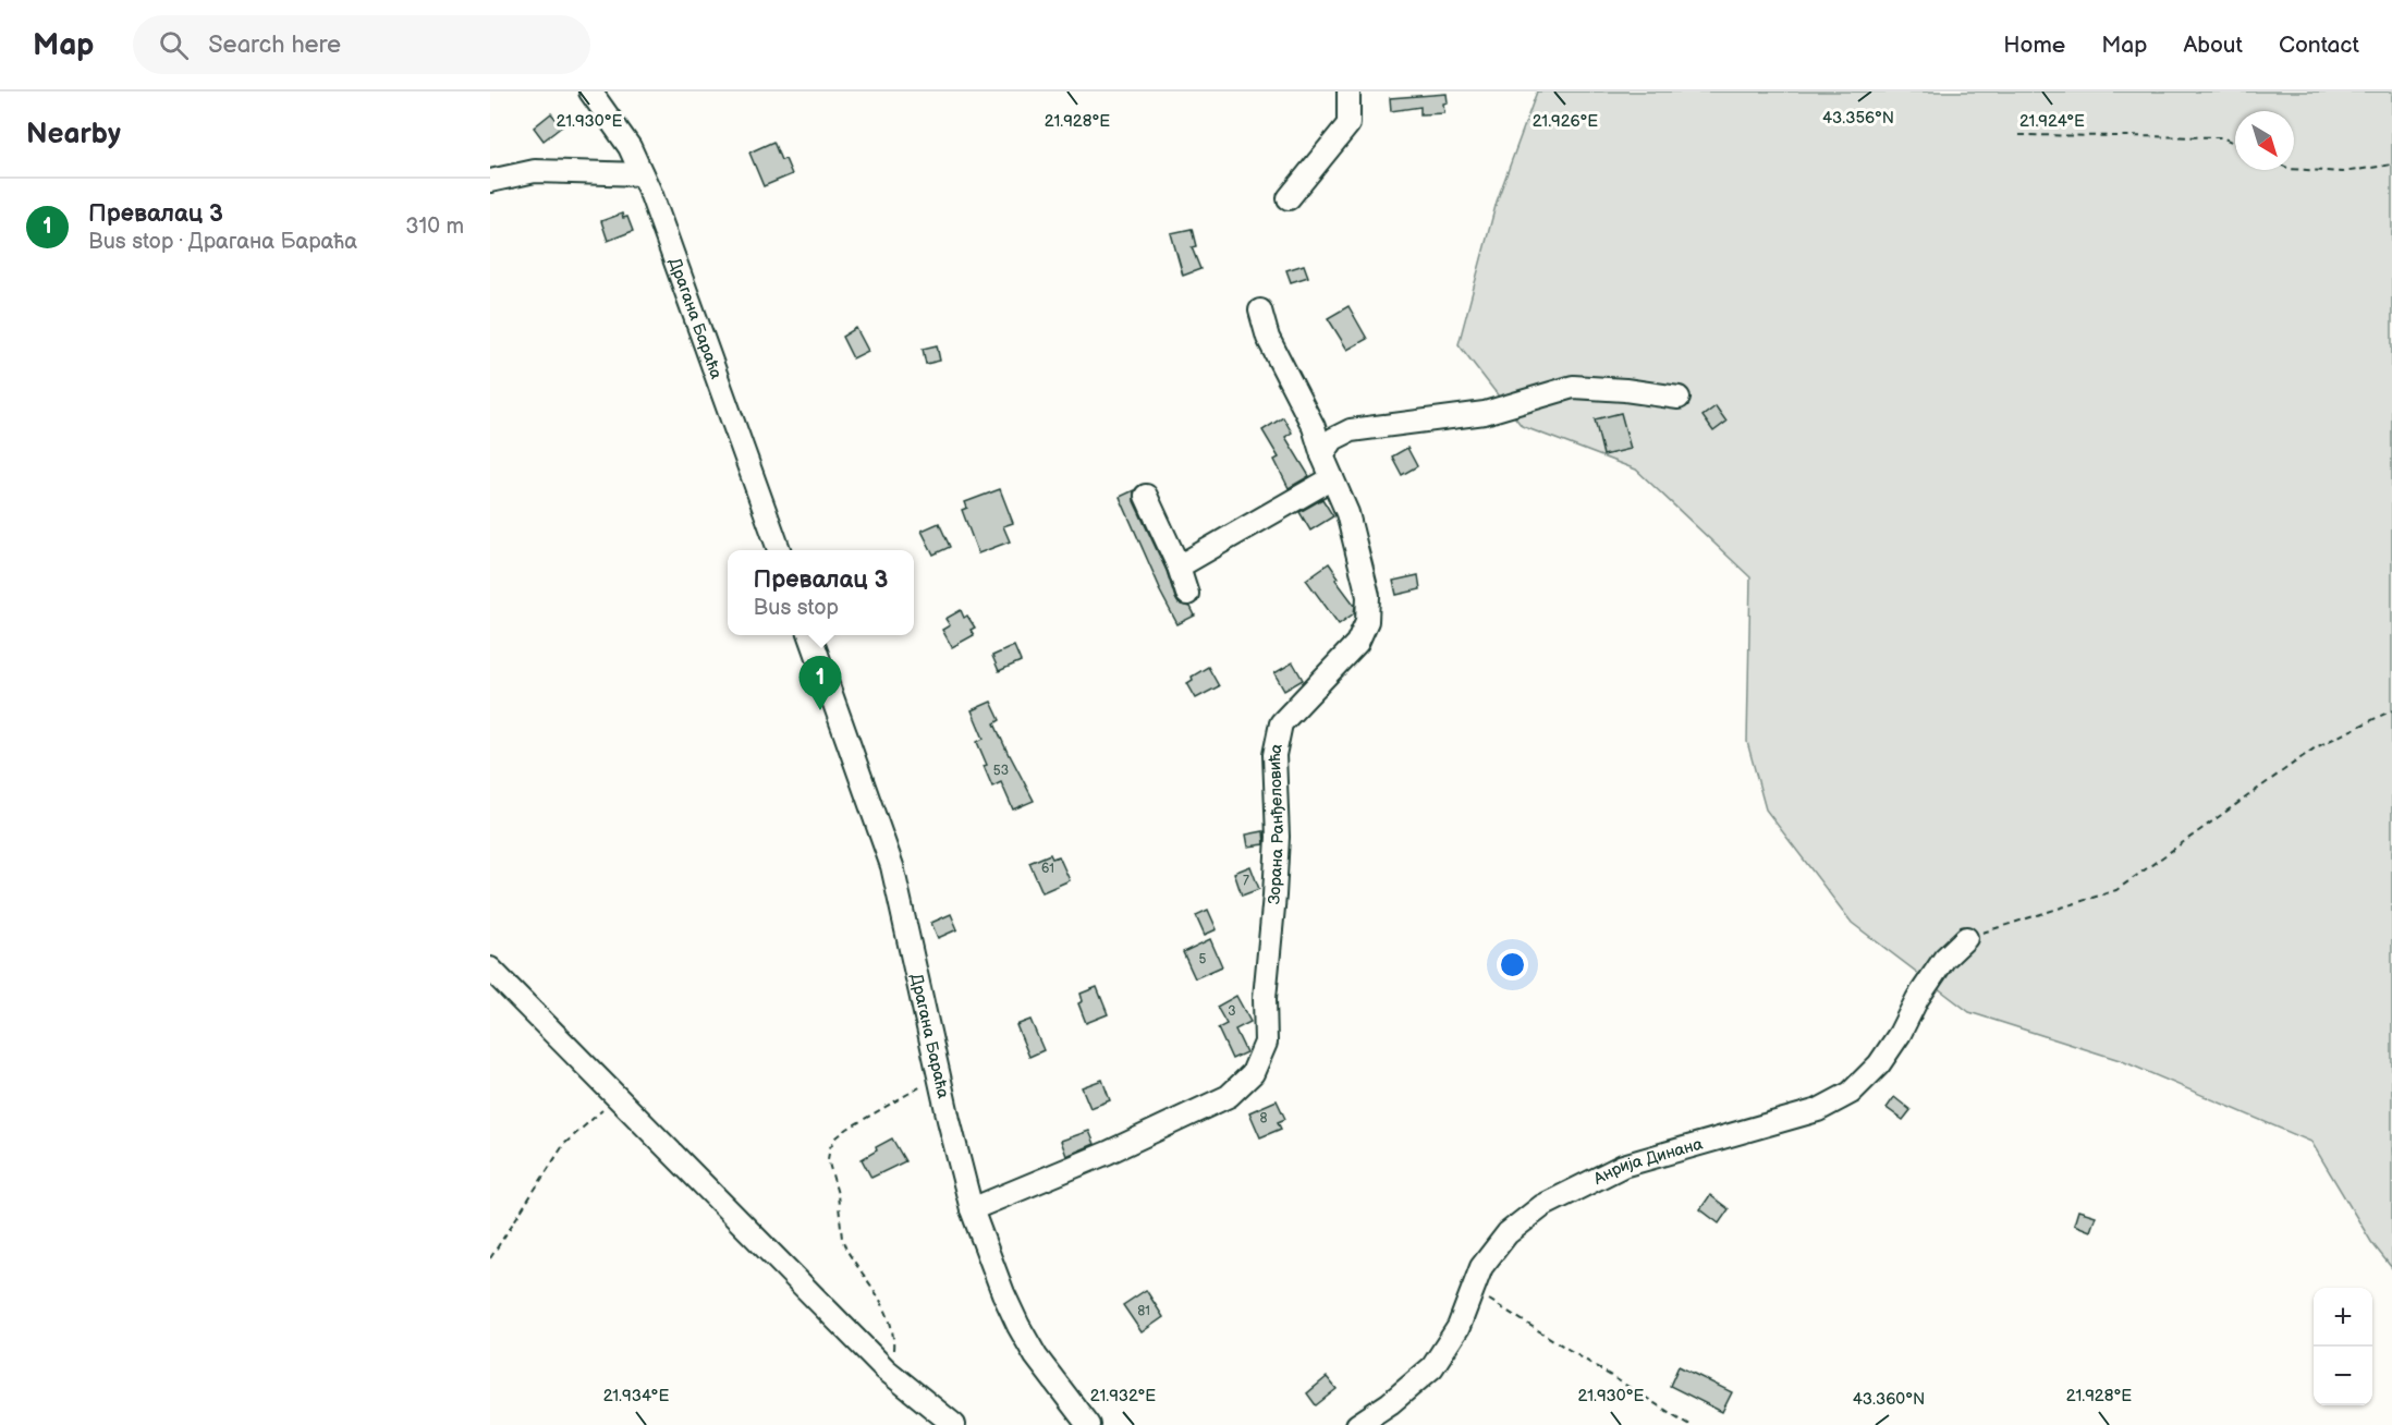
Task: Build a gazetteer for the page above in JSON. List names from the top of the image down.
{
  "streets": {
    "street": ["Драгана Бараћа", "Зорана Ранђеловића", "Анрија Динана"]
  },
  "crossings": [
    ["Драгана Бараћа", "Зорана Ранђеловића"]
  ],
  "house_numbers": [
    "53",
    "61",
    "7",
    "5",
    "3",
    "8",
    "81"
  ],
  "north": "bottom right",
  "page": {
    "header": "Map",
    "search": "Search here",
    "nav": [
      "Home",
      "Map",
      "About",
      "Contact"
    ],
    "heading": "Nearby",
    "list": [
      {
        "mark": "1",
        "name": "Превалац 3",
        "note": "Bus stop · Драгана Бараћа",
        "value": "310 m"
      }
    ],
    "popup": ["Превалац 3", "Bus stop"],
    "pins": "1",
    "map_buttons": ["+", "−"]
  },
  "coordinates": [
    "43.356°N",
    "21.930°E",
    "21.928°E",
    "21.926°E",
    "21.924°E",
    "21.934°E",
    "21.932°E",
    "43.360°N"
  ]
}
